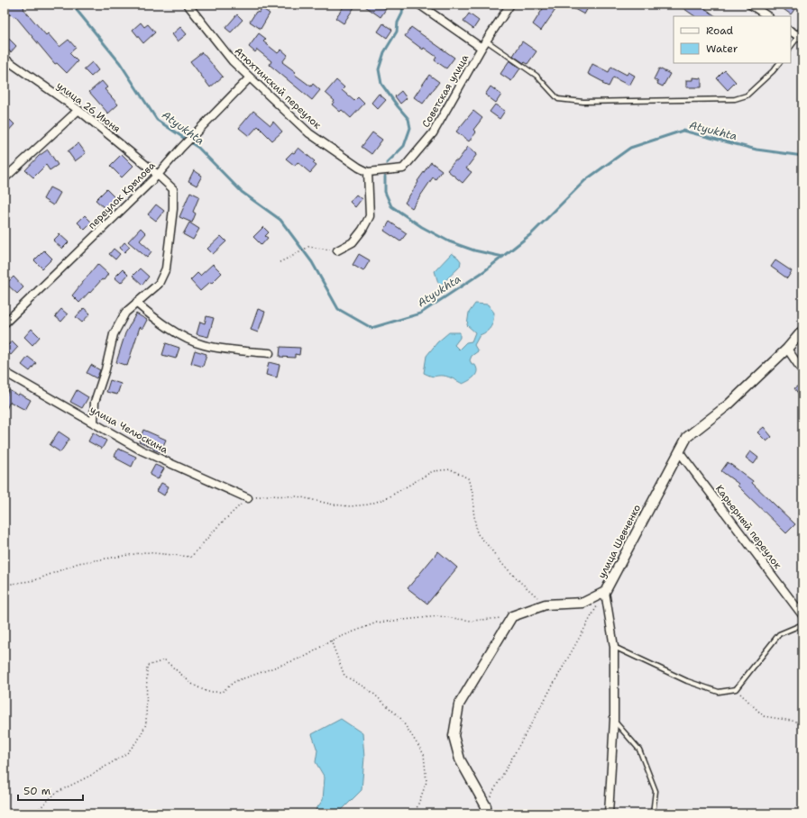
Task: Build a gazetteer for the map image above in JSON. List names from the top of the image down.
{
  "streets": {
    "street": [
      "Атюхтинский переулок",
      "Советская улица",
      "улица 26 Июня",
      "переулок Крылова",
      "улица Челюскина",
      "Карьерный переулок",
      "улица Шевченко"
    ]
  },
  "crossings": [
    ["Атюхтинский переулок", "Советская улица"],
    ["Атюхтинский переулок", "переулок Крылова"],
    ["улица 26 Июня", "переулок Крылова"],
    ["Карьерный переулок", "улица Шевченко"]
  ],
  "water": ["Atyukhta"],
  "legend": ["Road", "Water"],
  "scale_bar": "50 m"
}
